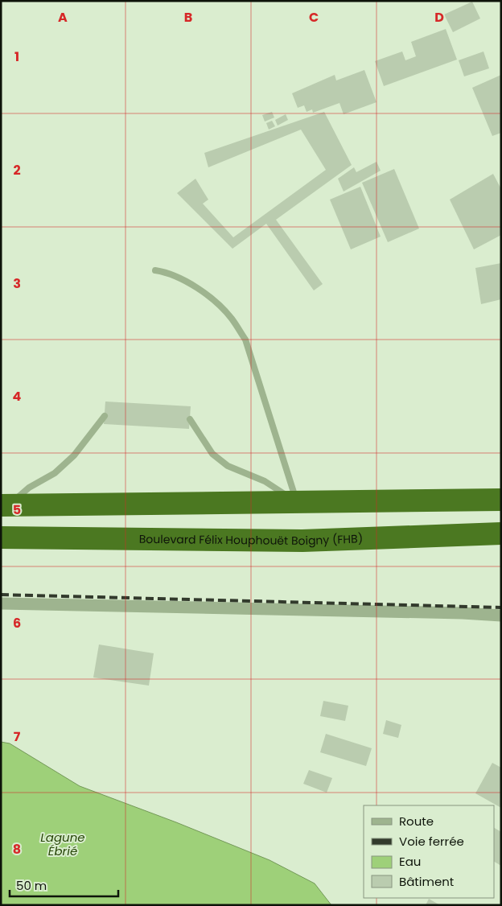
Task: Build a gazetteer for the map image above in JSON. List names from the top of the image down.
{
  "streets": {
    "highway": ["Boulevard Félix Houphouët Boigny (FHB)"]
  },
  "water": ["Lagune Ébrié"],
  "legend": [
    "Route",
    "Voie ferrée",
    "Eau",
    "Bâtiment"
  ],
  "scale_bar": "50 m",
  "grid": {
    "columns": [
      "A",
      "B",
      "C",
      "D"
    ],
    "rows": [
      "1",
      "2",
      "3",
      "4",
      "5",
      "6",
      "7",
      "8"
    ]
  }
}
